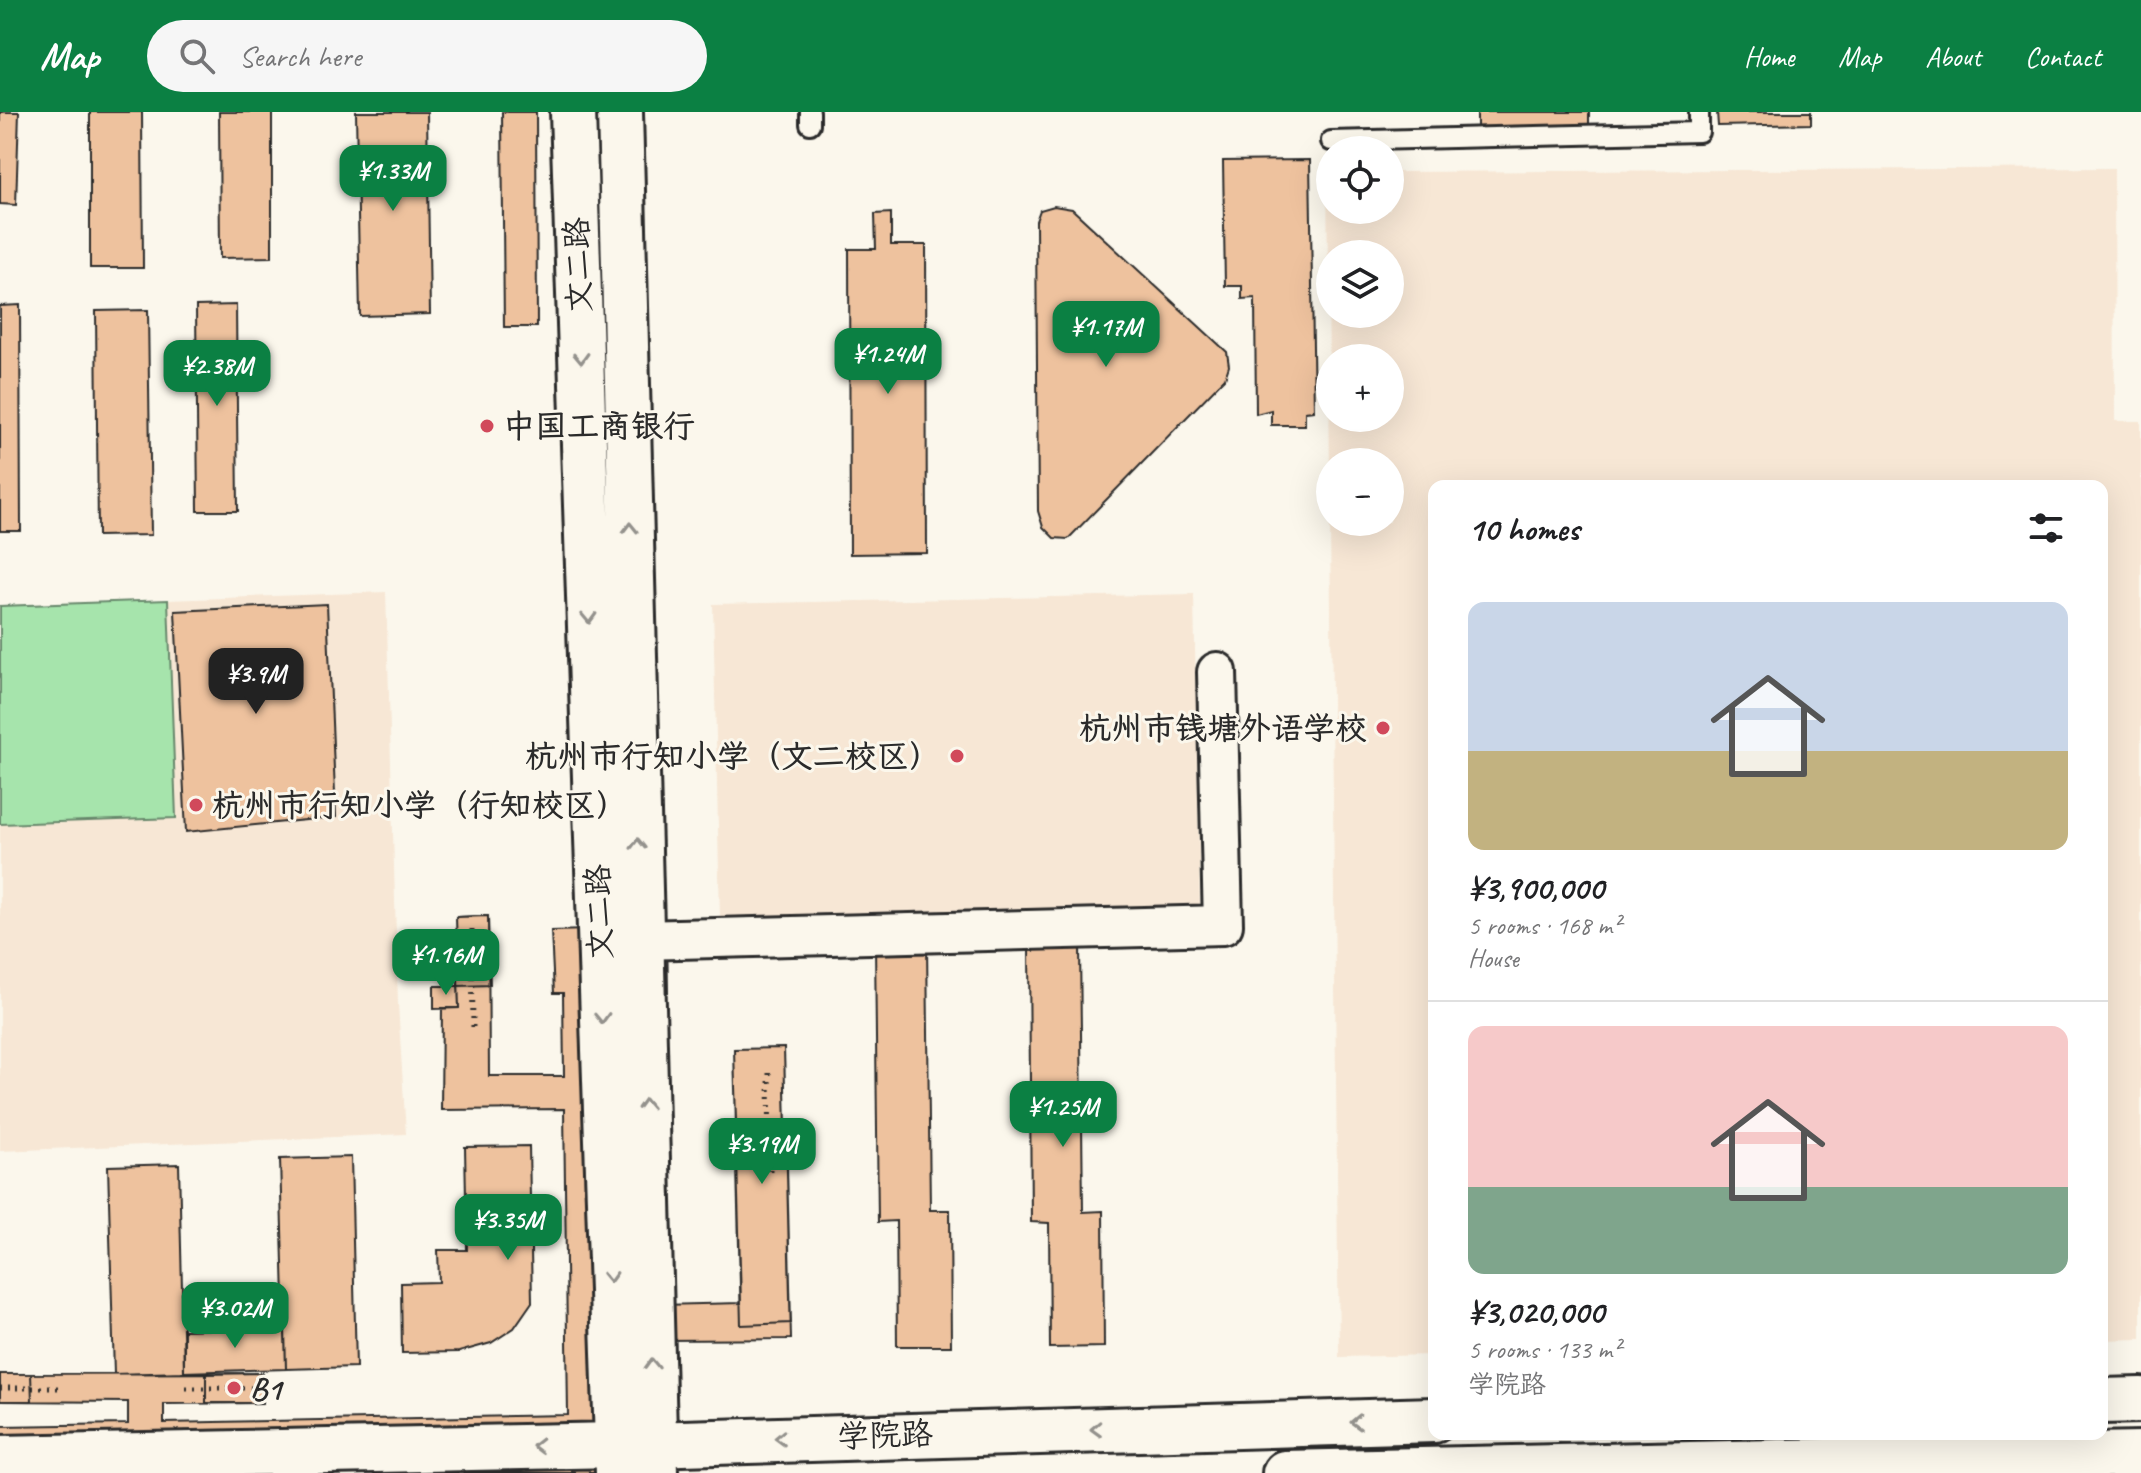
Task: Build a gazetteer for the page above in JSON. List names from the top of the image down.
{
  "streets": {
    "main road": ["文二路", "学院路"]
  },
  "crossings": [
    ["文二路", "学院路"]
  ],
  "one_way": ["学院路"],
  "places": [
    "中国工商银行",
    "杭州市钱塘外语学校",
    "杭州市行知小学（文二校区）",
    "杭州市行知小学（行知校区）",
    "B1"
  ],
  "page": {
    "header": "Map",
    "search": "Search here",
    "nav": [
      "Home",
      "Map",
      "About",
      "Contact"
    ],
    "map_buttons": ["+", "−"],
    "price": [
      "¥1.33M",
      "¥1.17M",
      "¥1.24M",
      "¥2.38M",
      "¥3.9M",
      "¥1.16M",
      "¥1.25M",
      "¥3.19M",
      "¥3.35M",
      "¥3.02M"
    ],
    "heading": "10 homes",
    "list": [
      {
        "name": "¥3,900,000",
        "note": "5 rooms · 168 m² · House"
      },
      {
        "name": "¥3,020,000",
        "note": "5 rooms · 133 m² · 学院路"
      }
    ]
  }
}
